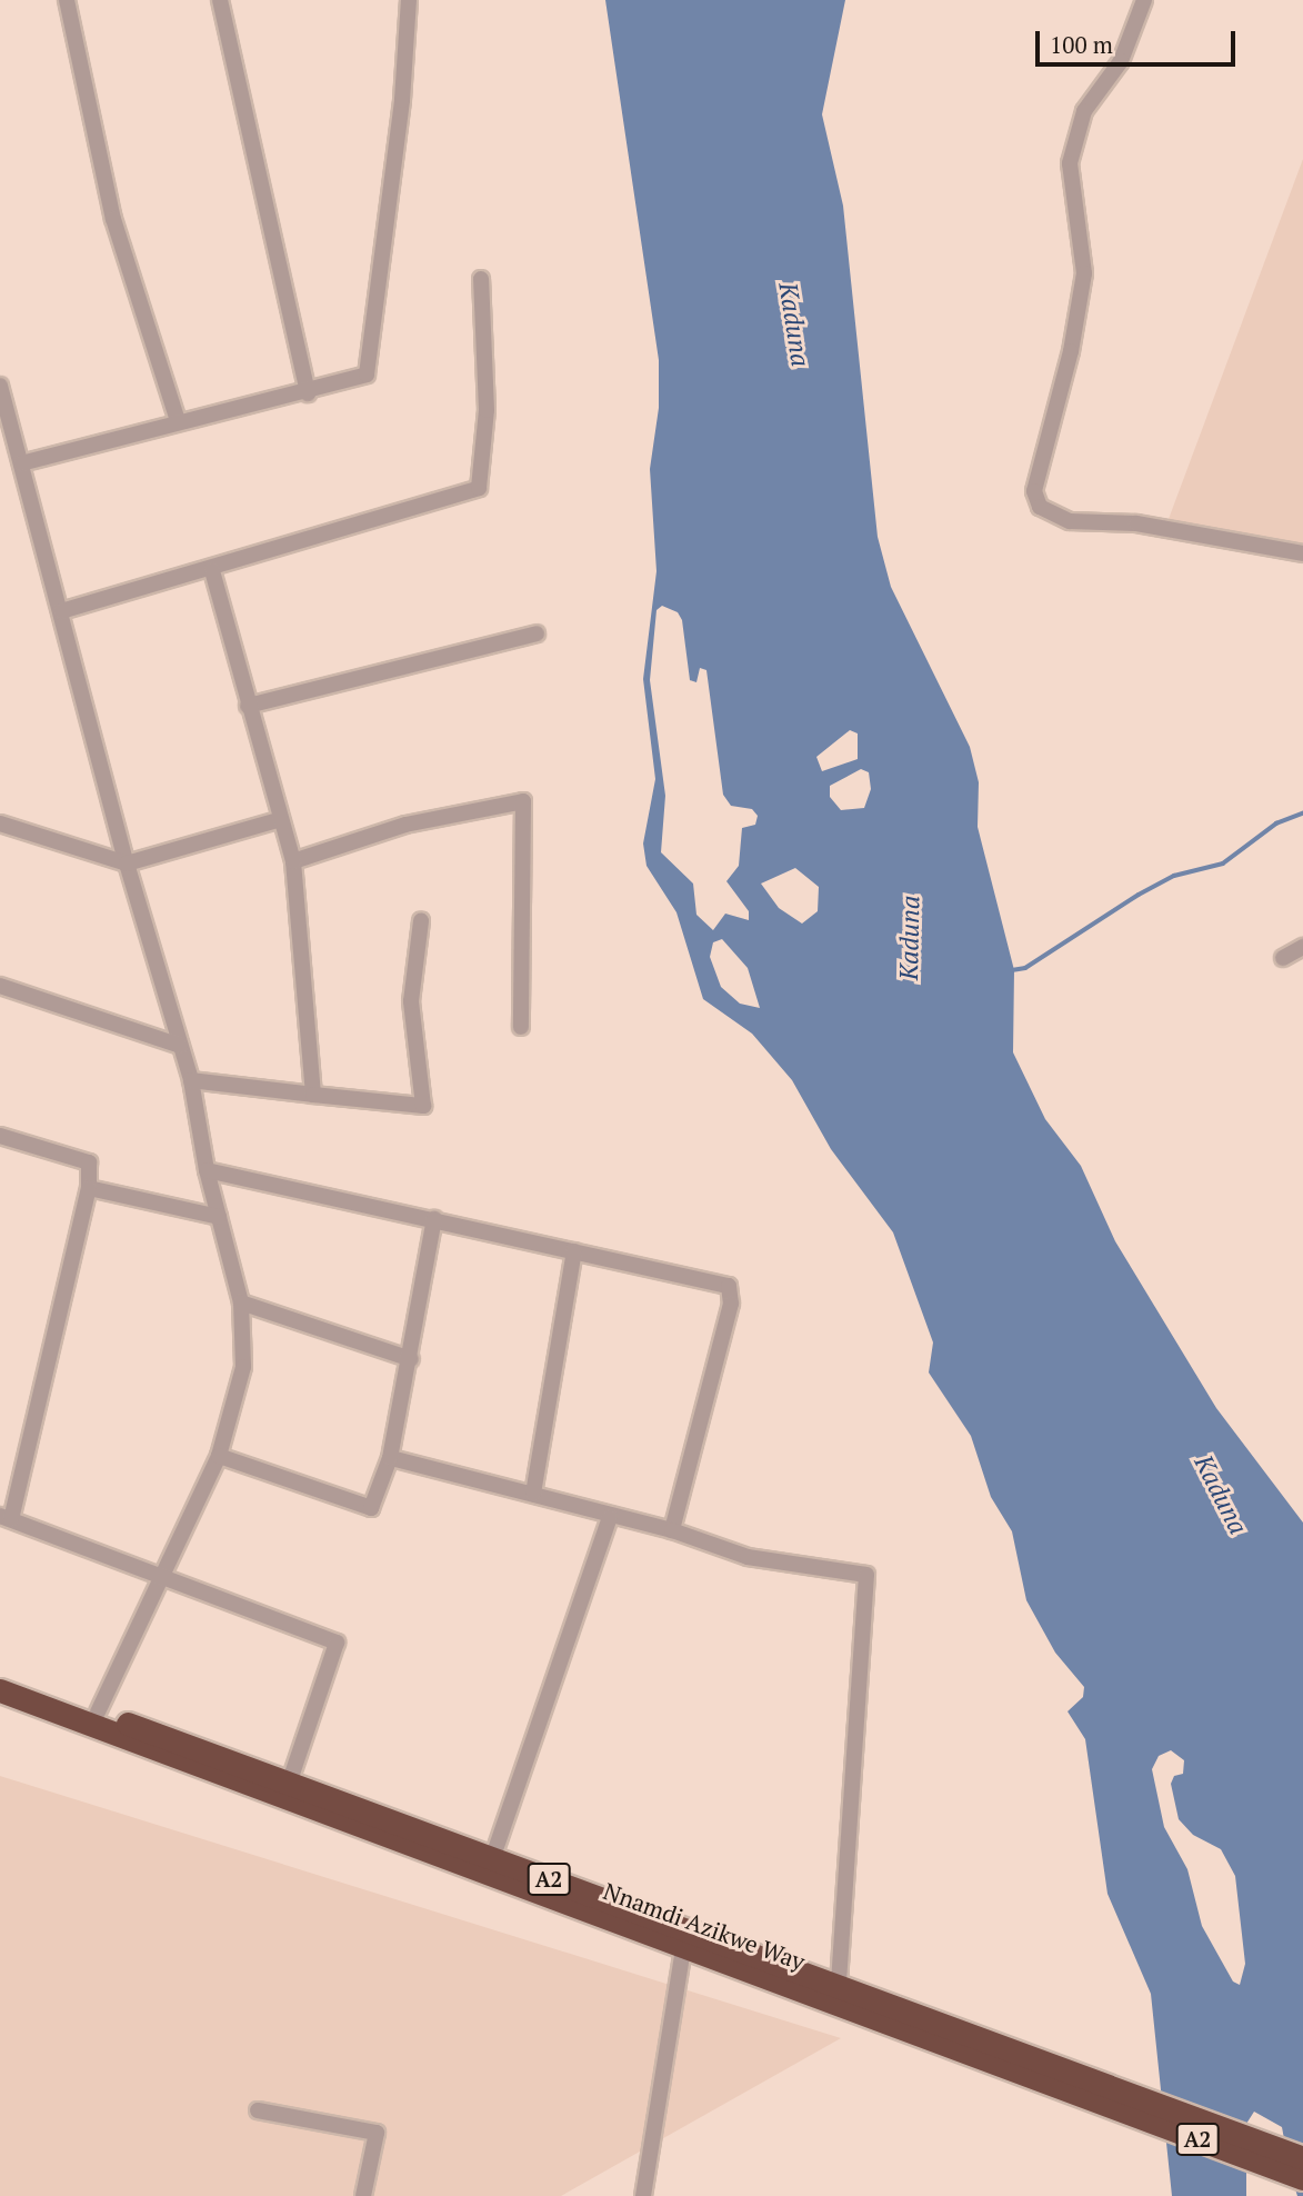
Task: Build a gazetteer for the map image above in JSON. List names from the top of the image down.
{
  "streets": {
    "highway": ["A2", "Nnamdi Azikwe Way"]
  },
  "water": ["Kaduna"],
  "scale_bar": "100 m"
}
